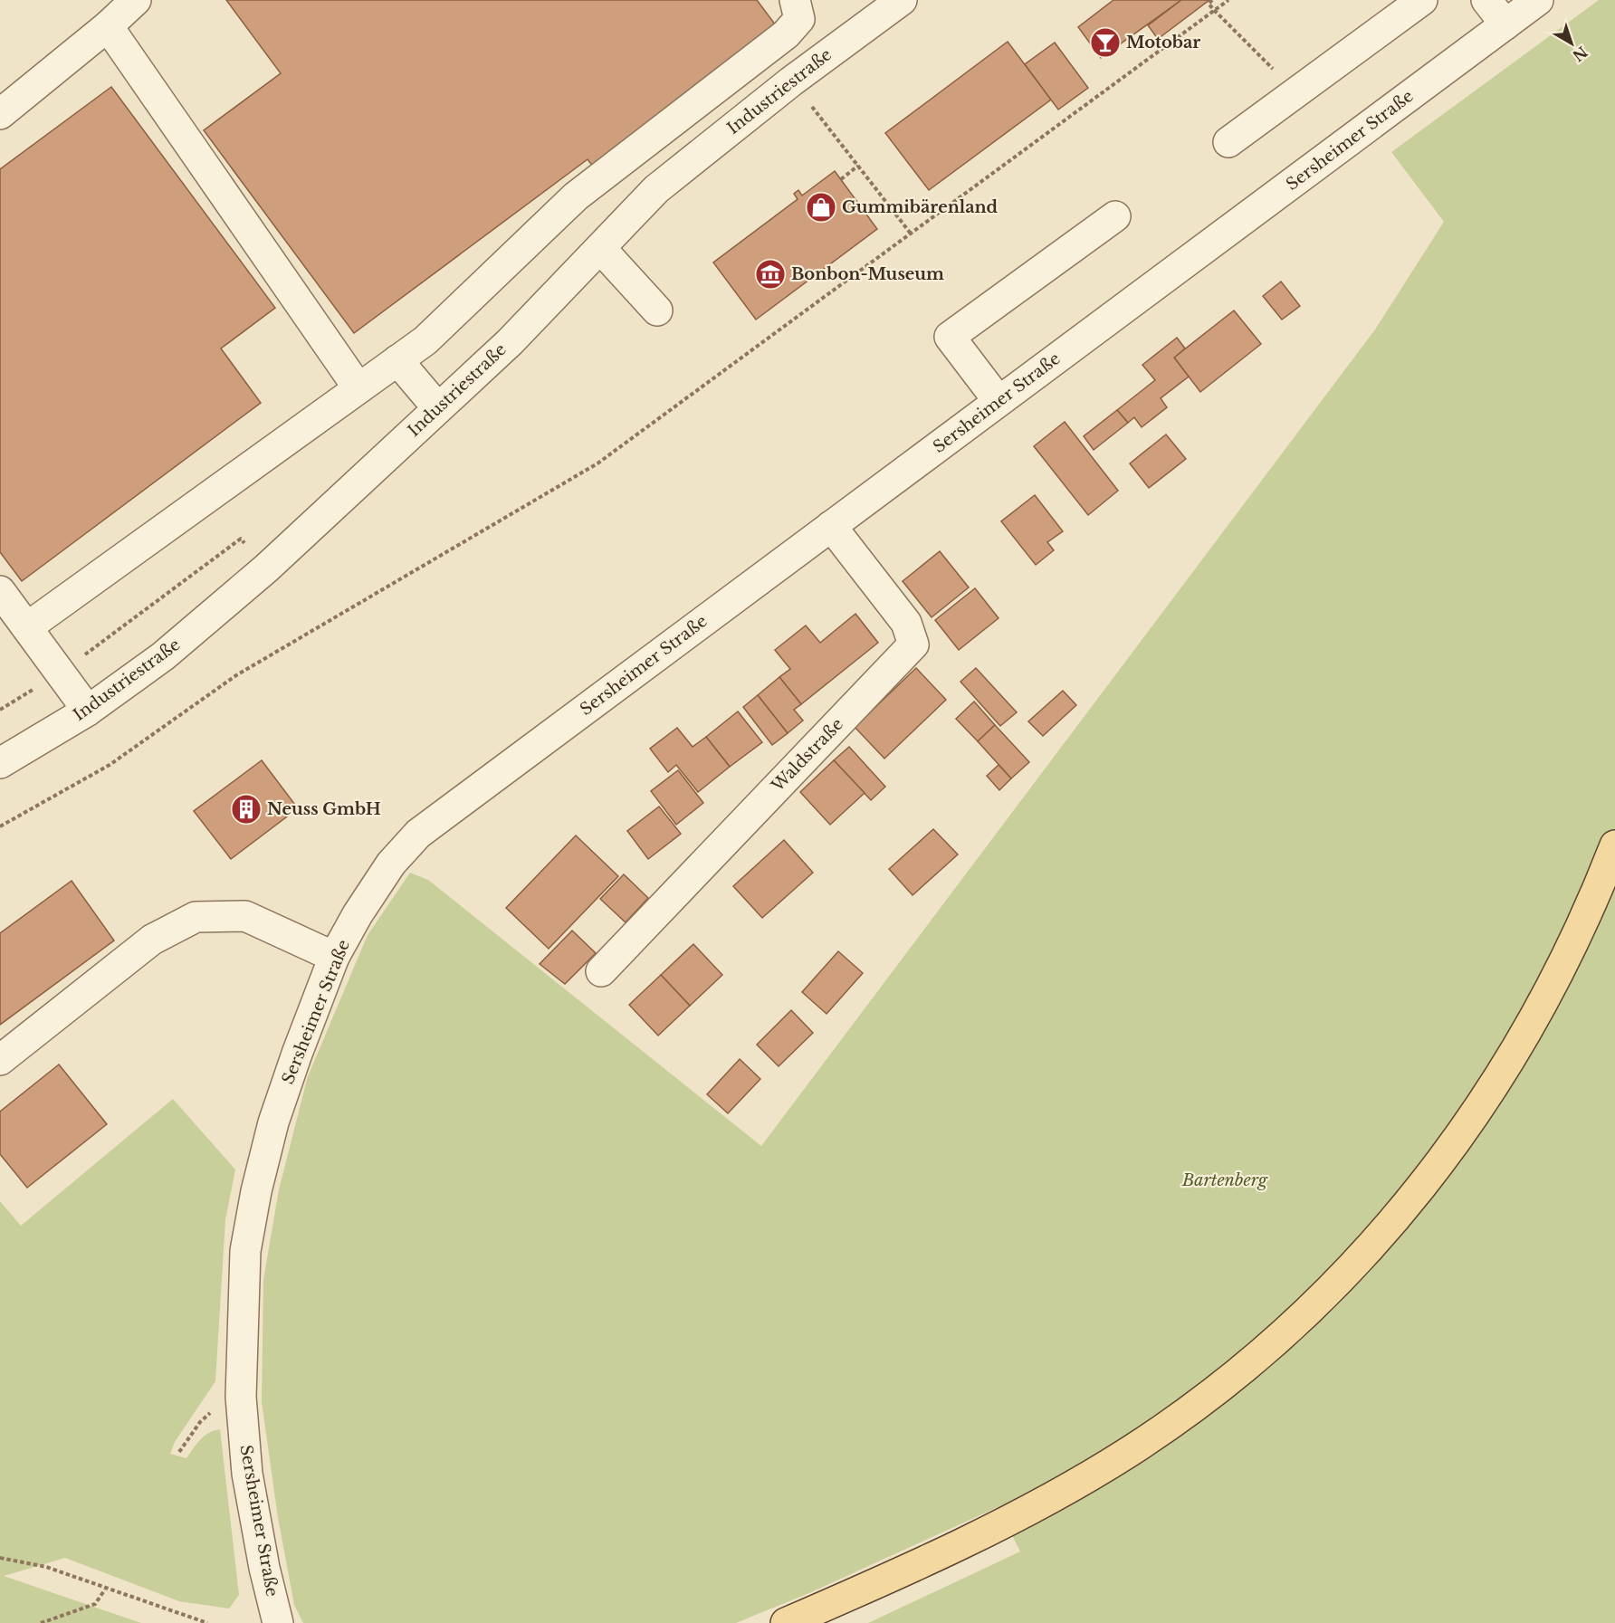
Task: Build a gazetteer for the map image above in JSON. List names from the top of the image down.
{
  "streets": {
    "street": ["Industriestraße", "Sersheimer Straße", "Waldstraße"]
  },
  "crossings": [
    ["Sersheimer Straße", "Waldstraße"]
  ],
  "parks": ["Bartenberg"],
  "places": {
    "bar": ["Motobar"],
    "shop": ["Gummibärenland"],
    "museum": ["Bonbon-Museum"],
    "building": ["Neuss GmbH"]
  },
  "north": "bottom right"
}
